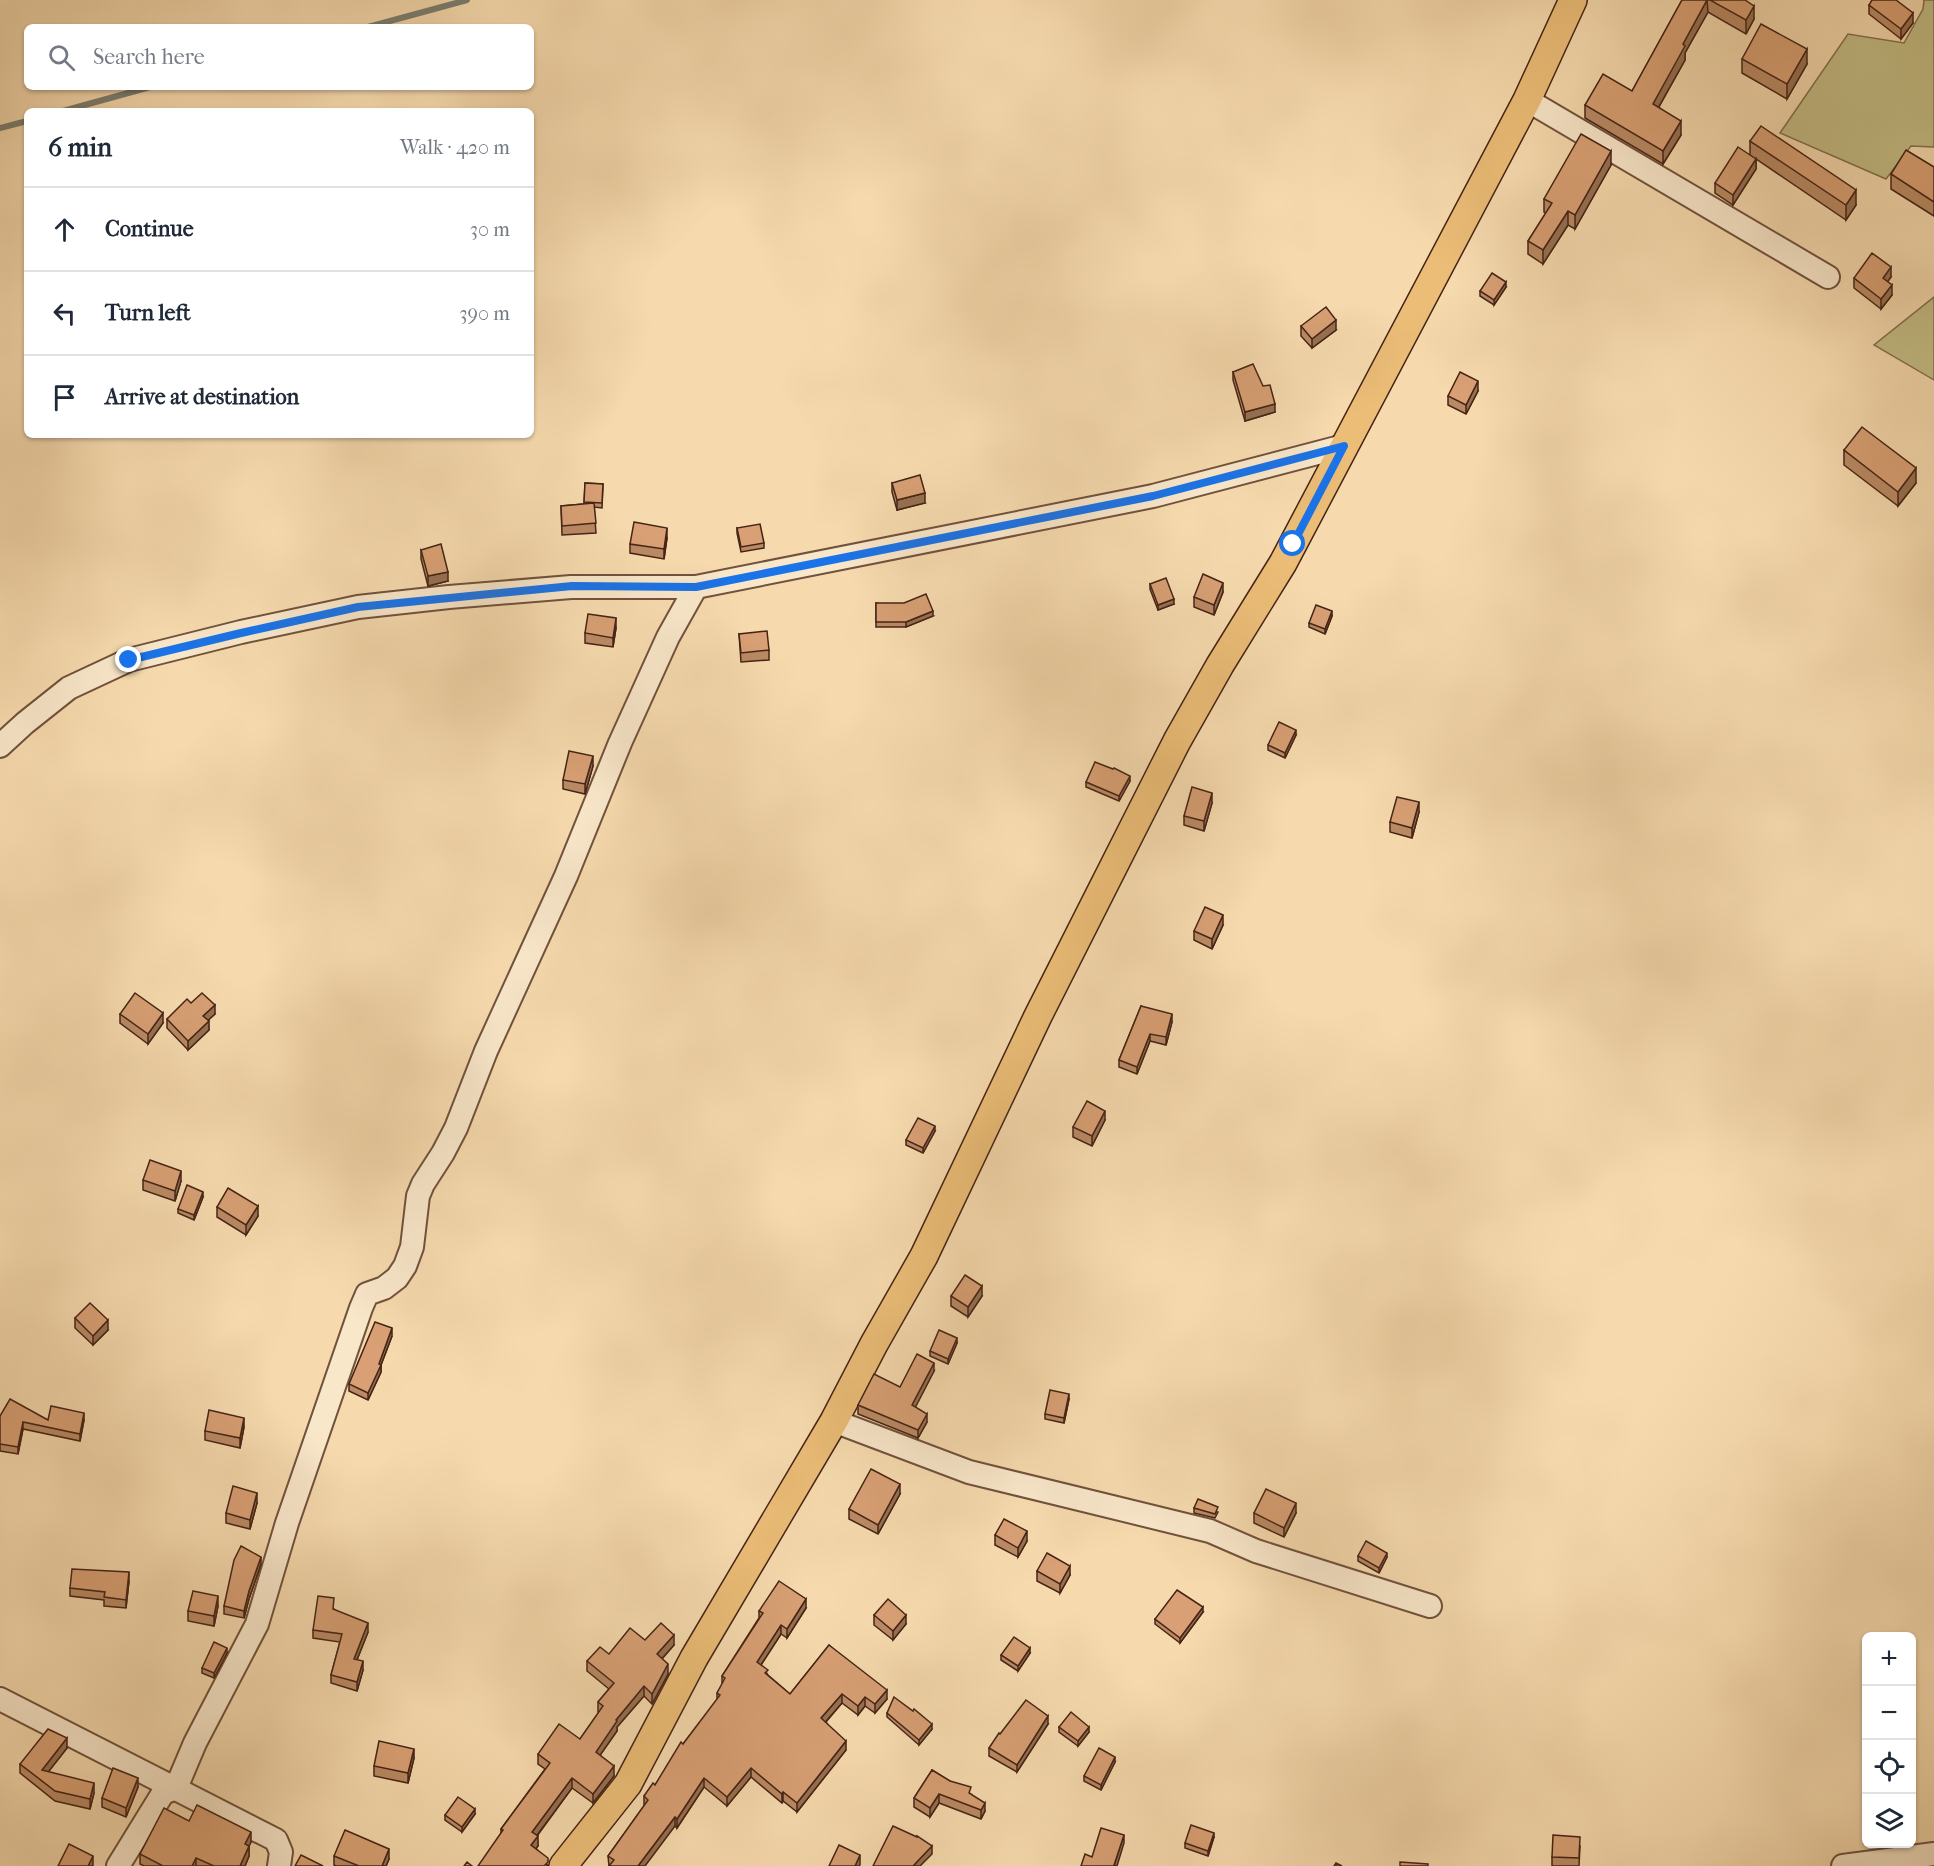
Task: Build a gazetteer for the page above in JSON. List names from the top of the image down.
{
  "page": {
    "search": "Search here",
    "heading": ["6 min", "Walk · 420 m"],
    "list": [
      ["Continue", "30 m"],
      ["Turn left", "390 m"],
      "Arrive at destination"
    ],
    "map_buttons": ["+", "−"]
  }
}
